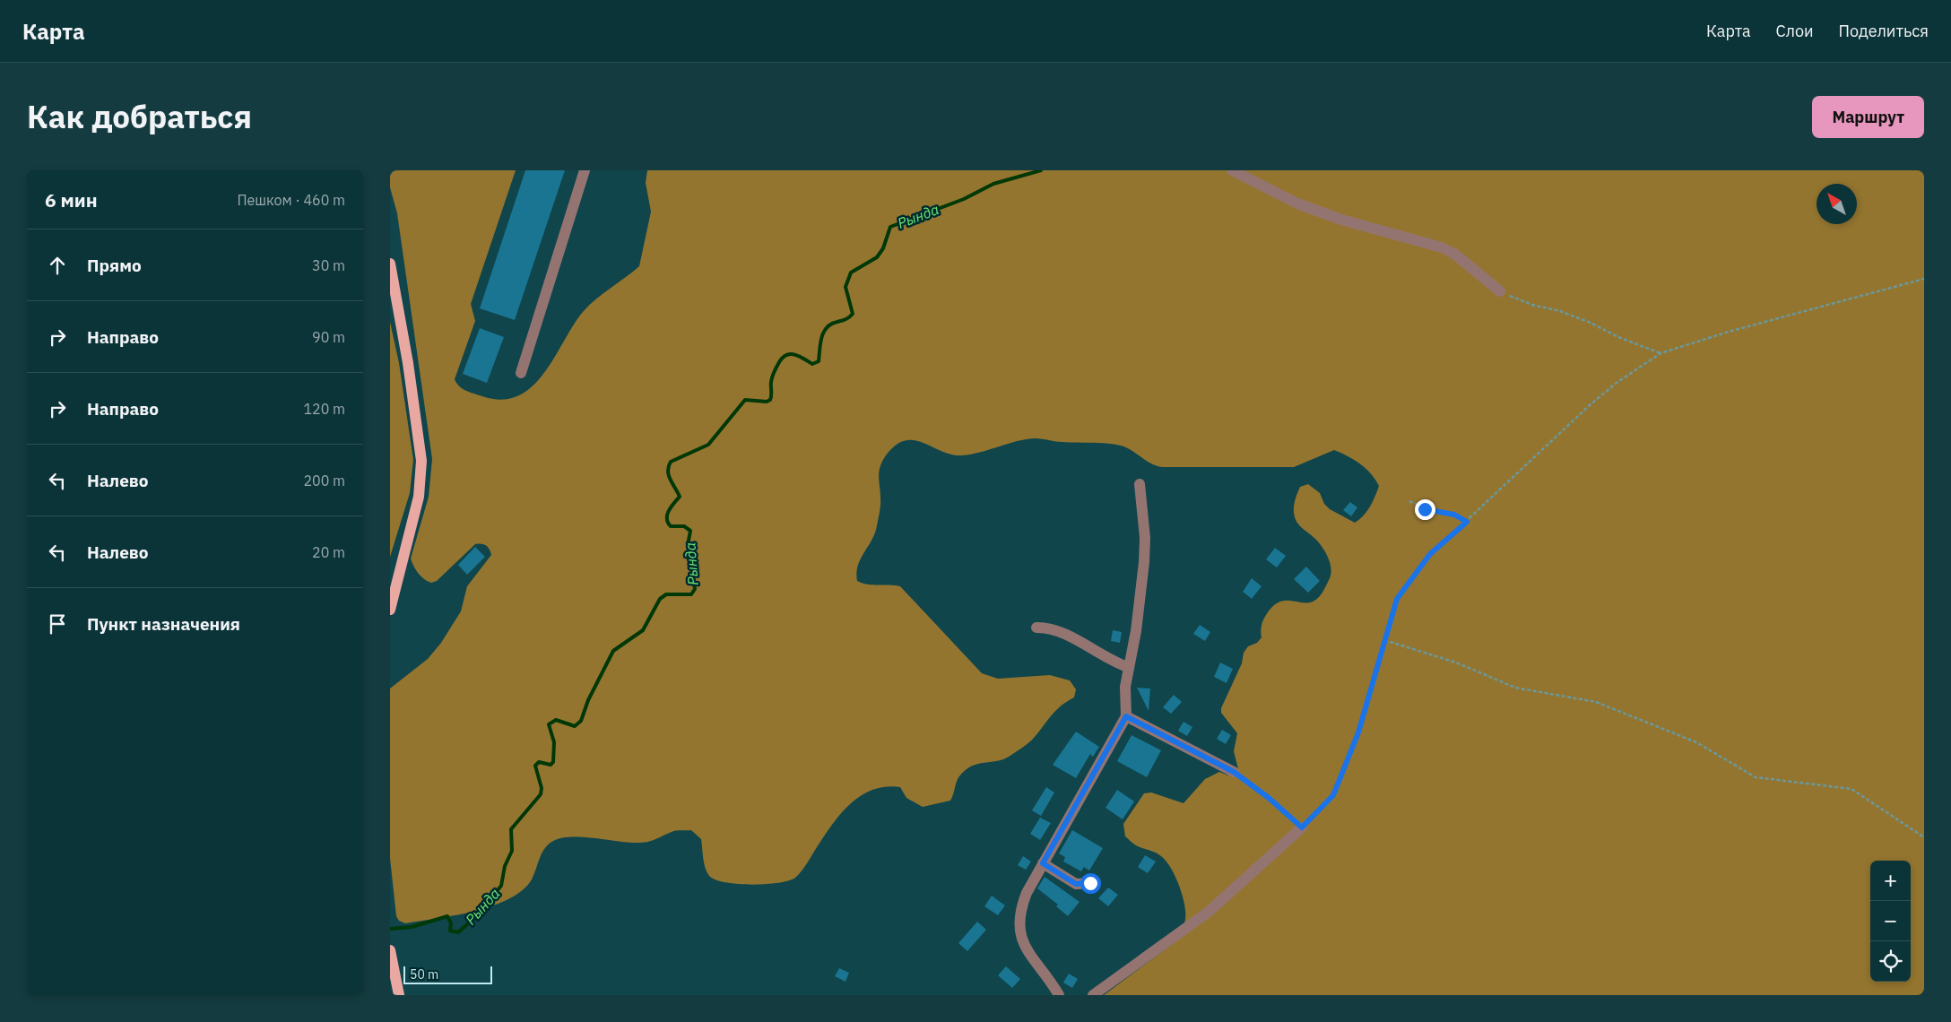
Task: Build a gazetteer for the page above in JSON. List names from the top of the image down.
{
  "water": ["Рында"],
  "scale_bar": "50 m",
  "north": "top left",
  "page": {
    "header": "Карта",
    "nav": ["Карта", "Слои", "Поделиться"],
    "title": "Как добраться",
    "buttons": "Маршрут",
    "heading": ["6 мин", "Пешком · 460 m"],
    "list": [
      ["Прямо", "30 m"],
      ["Направо", "90 m"],
      ["Направо", "120 m"],
      ["Налево", "200 m"],
      ["Налево", "20 m"],
      "Пункт назначения"
    ],
    "map_buttons": ["+", "−"],
    "scale": "50 m"
  }
}
